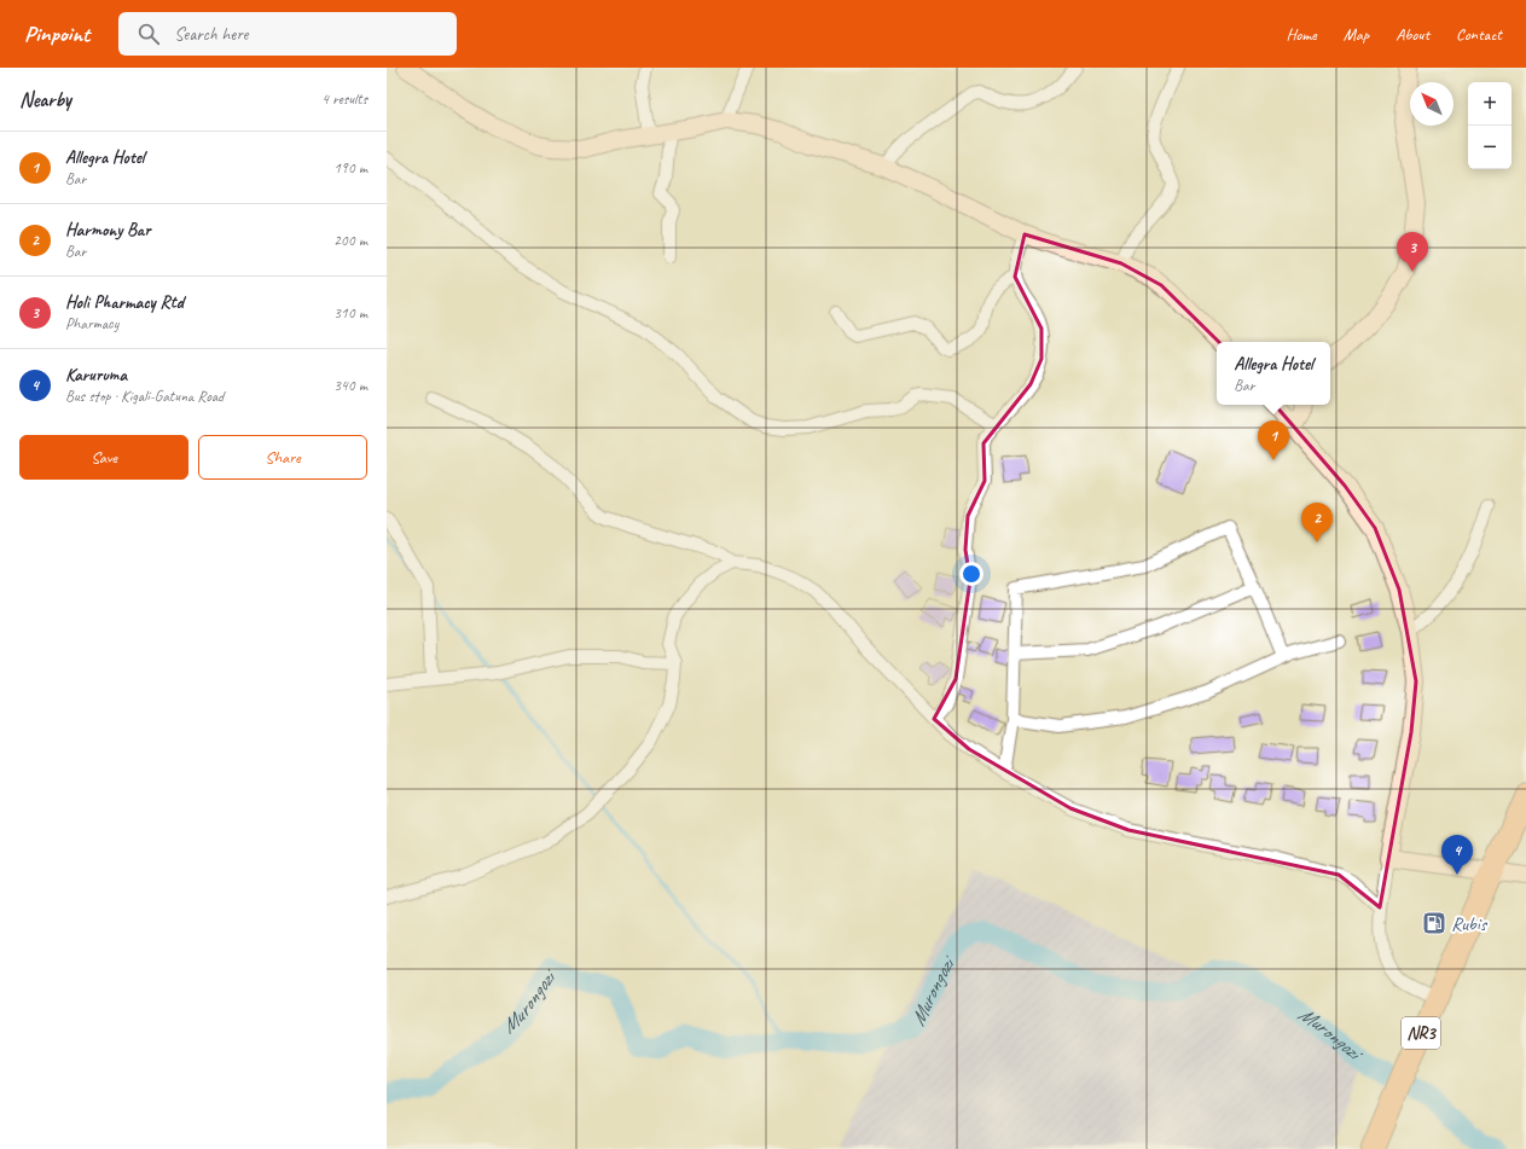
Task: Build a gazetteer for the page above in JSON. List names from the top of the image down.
{
  "streets": {
    "highway": ["NR3"]
  },
  "water": ["Murongozi"],
  "places": {
    "fuel station": ["Rubis"]
  },
  "north": "top left",
  "page": {
    "header": "Pinpoint",
    "search": "Search here",
    "nav": [
      "Home",
      "Map",
      "About",
      "Contact"
    ],
    "heading": ["Nearby", "4 results"],
    "map_buttons": ["+", "−"],
    "list": [
      {
        "mark": "1",
        "name": "Allegra Hotel",
        "note": "Bar",
        "value": "190 m"
      },
      {
        "mark": "2",
        "name": "Harmony Bar",
        "note": "Bar",
        "value": "200 m"
      },
      {
        "mark": "3",
        "name": "Holi Pharmacy Rtd",
        "note": "Pharmacy",
        "value": "310 m"
      },
      {
        "mark": "4",
        "name": "Karuruma",
        "note": "Bus stop · Kigali-Gatuna Road",
        "value": "340 m"
      }
    ],
    "pins": [
      "3",
      "1",
      "2",
      "4"
    ],
    "popup": ["Allegra Hotel", "Bar"],
    "buttons": ["Save", "Share"]
  }
}
